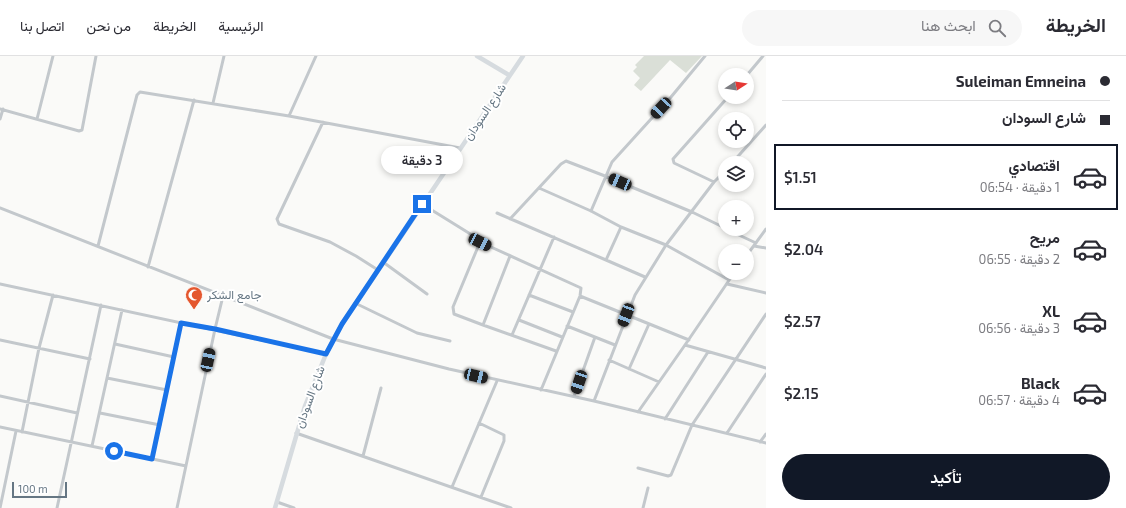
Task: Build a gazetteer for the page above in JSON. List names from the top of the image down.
{
  "streets": {
    "main road": ["شارع السودان"]
  },
  "places": {
    "mosque": ["جامع الشكر"]
  },
  "scale_bar": "100 m",
  "north": "right",
  "page": {
    "header": "الخريطة",
    "search": "ابحث هنا",
    "nav": [
      "الرئيسية",
      "الخريطة",
      "من نحن",
      "اتصل بنا"
    ],
    "banner": ["Suleiman Emneina", "شارع السودان"],
    "map_buttons": ["+", "−"],
    "list": [
      {
        "name": "اقتصادي",
        "note": "1 دقيقة · 06:54",
        "value": "$1.51"
      },
      {
        "name": "مريح",
        "note": "2 دقيقة · 06:55",
        "value": "$2.04"
      },
      {
        "name": "XL",
        "note": "3 دقيقة · 06:56",
        "value": "$2.57"
      },
      {
        "name": "Black",
        "note": "4 دقيقة · 06:57",
        "value": "$2.15"
      }
    ],
    "bubble": "3 دقيقة",
    "buttons": "تأكيد",
    "scale": "100 m"
  }
}
